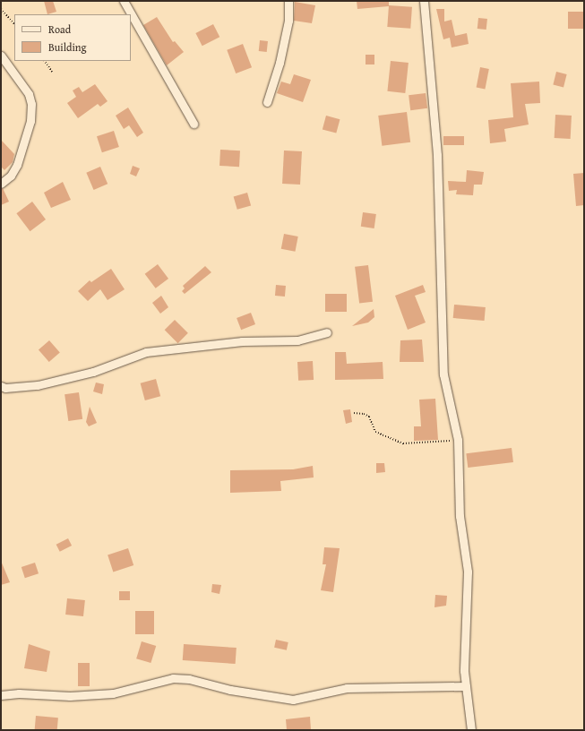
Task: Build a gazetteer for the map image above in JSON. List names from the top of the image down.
{
  "legend": ["Road", "Building"]
}
